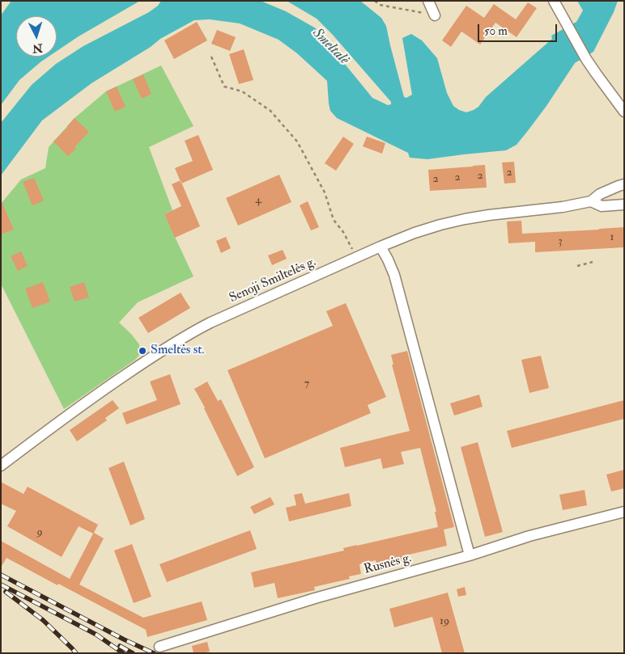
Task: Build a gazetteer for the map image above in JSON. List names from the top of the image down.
{
  "streets": {
    "street": ["Senoji Smiltelės g.", "Rusnės g."]
  },
  "water": ["Smeltalė"],
  "places": ["Smeltės st."],
  "house_numbers": [
    "2",
    "2",
    "2",
    "2",
    "4",
    "1",
    "3",
    "7",
    "9",
    "19"
  ],
  "scale_bar": "50 m",
  "north": "bottom"
}
